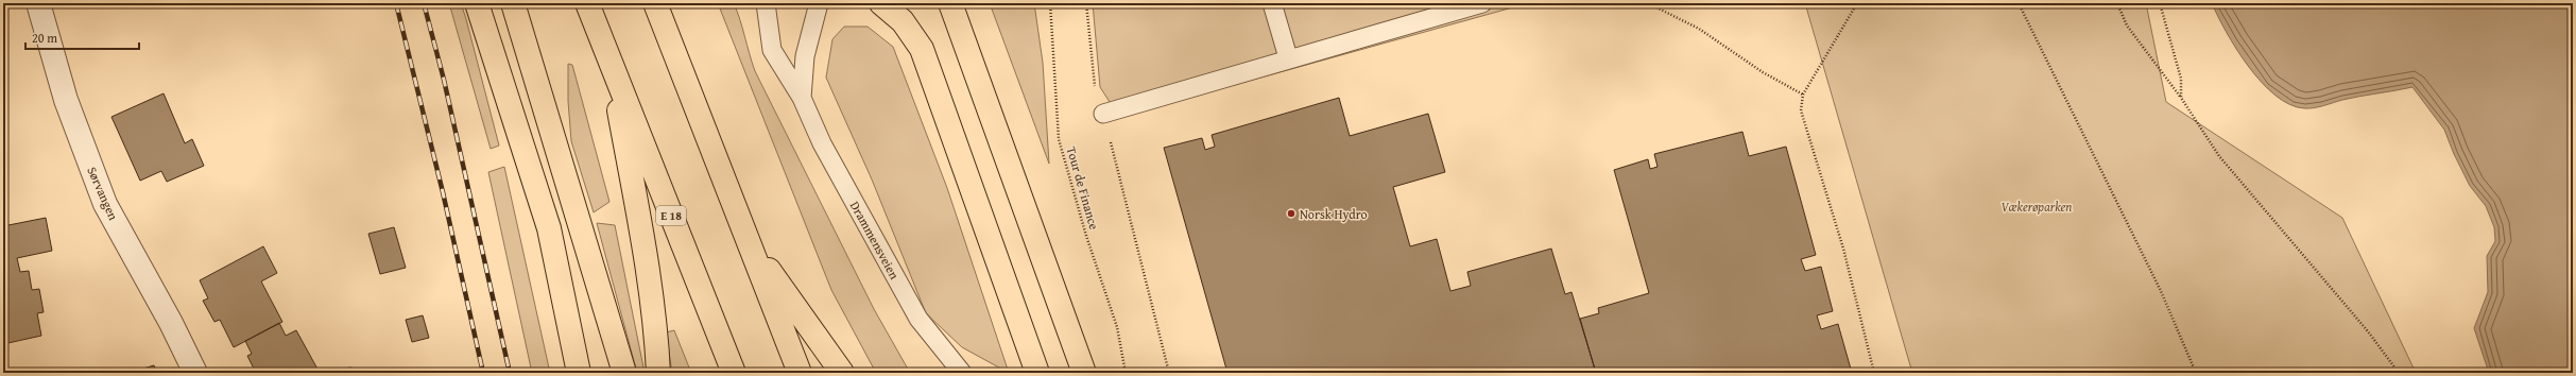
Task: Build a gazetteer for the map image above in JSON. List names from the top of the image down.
{
  "streets": {
    "highway": ["E 18"],
    "street": ["Sørvangen"],
    "lane": ["Drammensveien"],
    "path": ["Tour de Finance"]
  },
  "parks": ["Vækerøparken"],
  "places": ["Norsk Hydro"],
  "scale_bar": "20 m"
}
